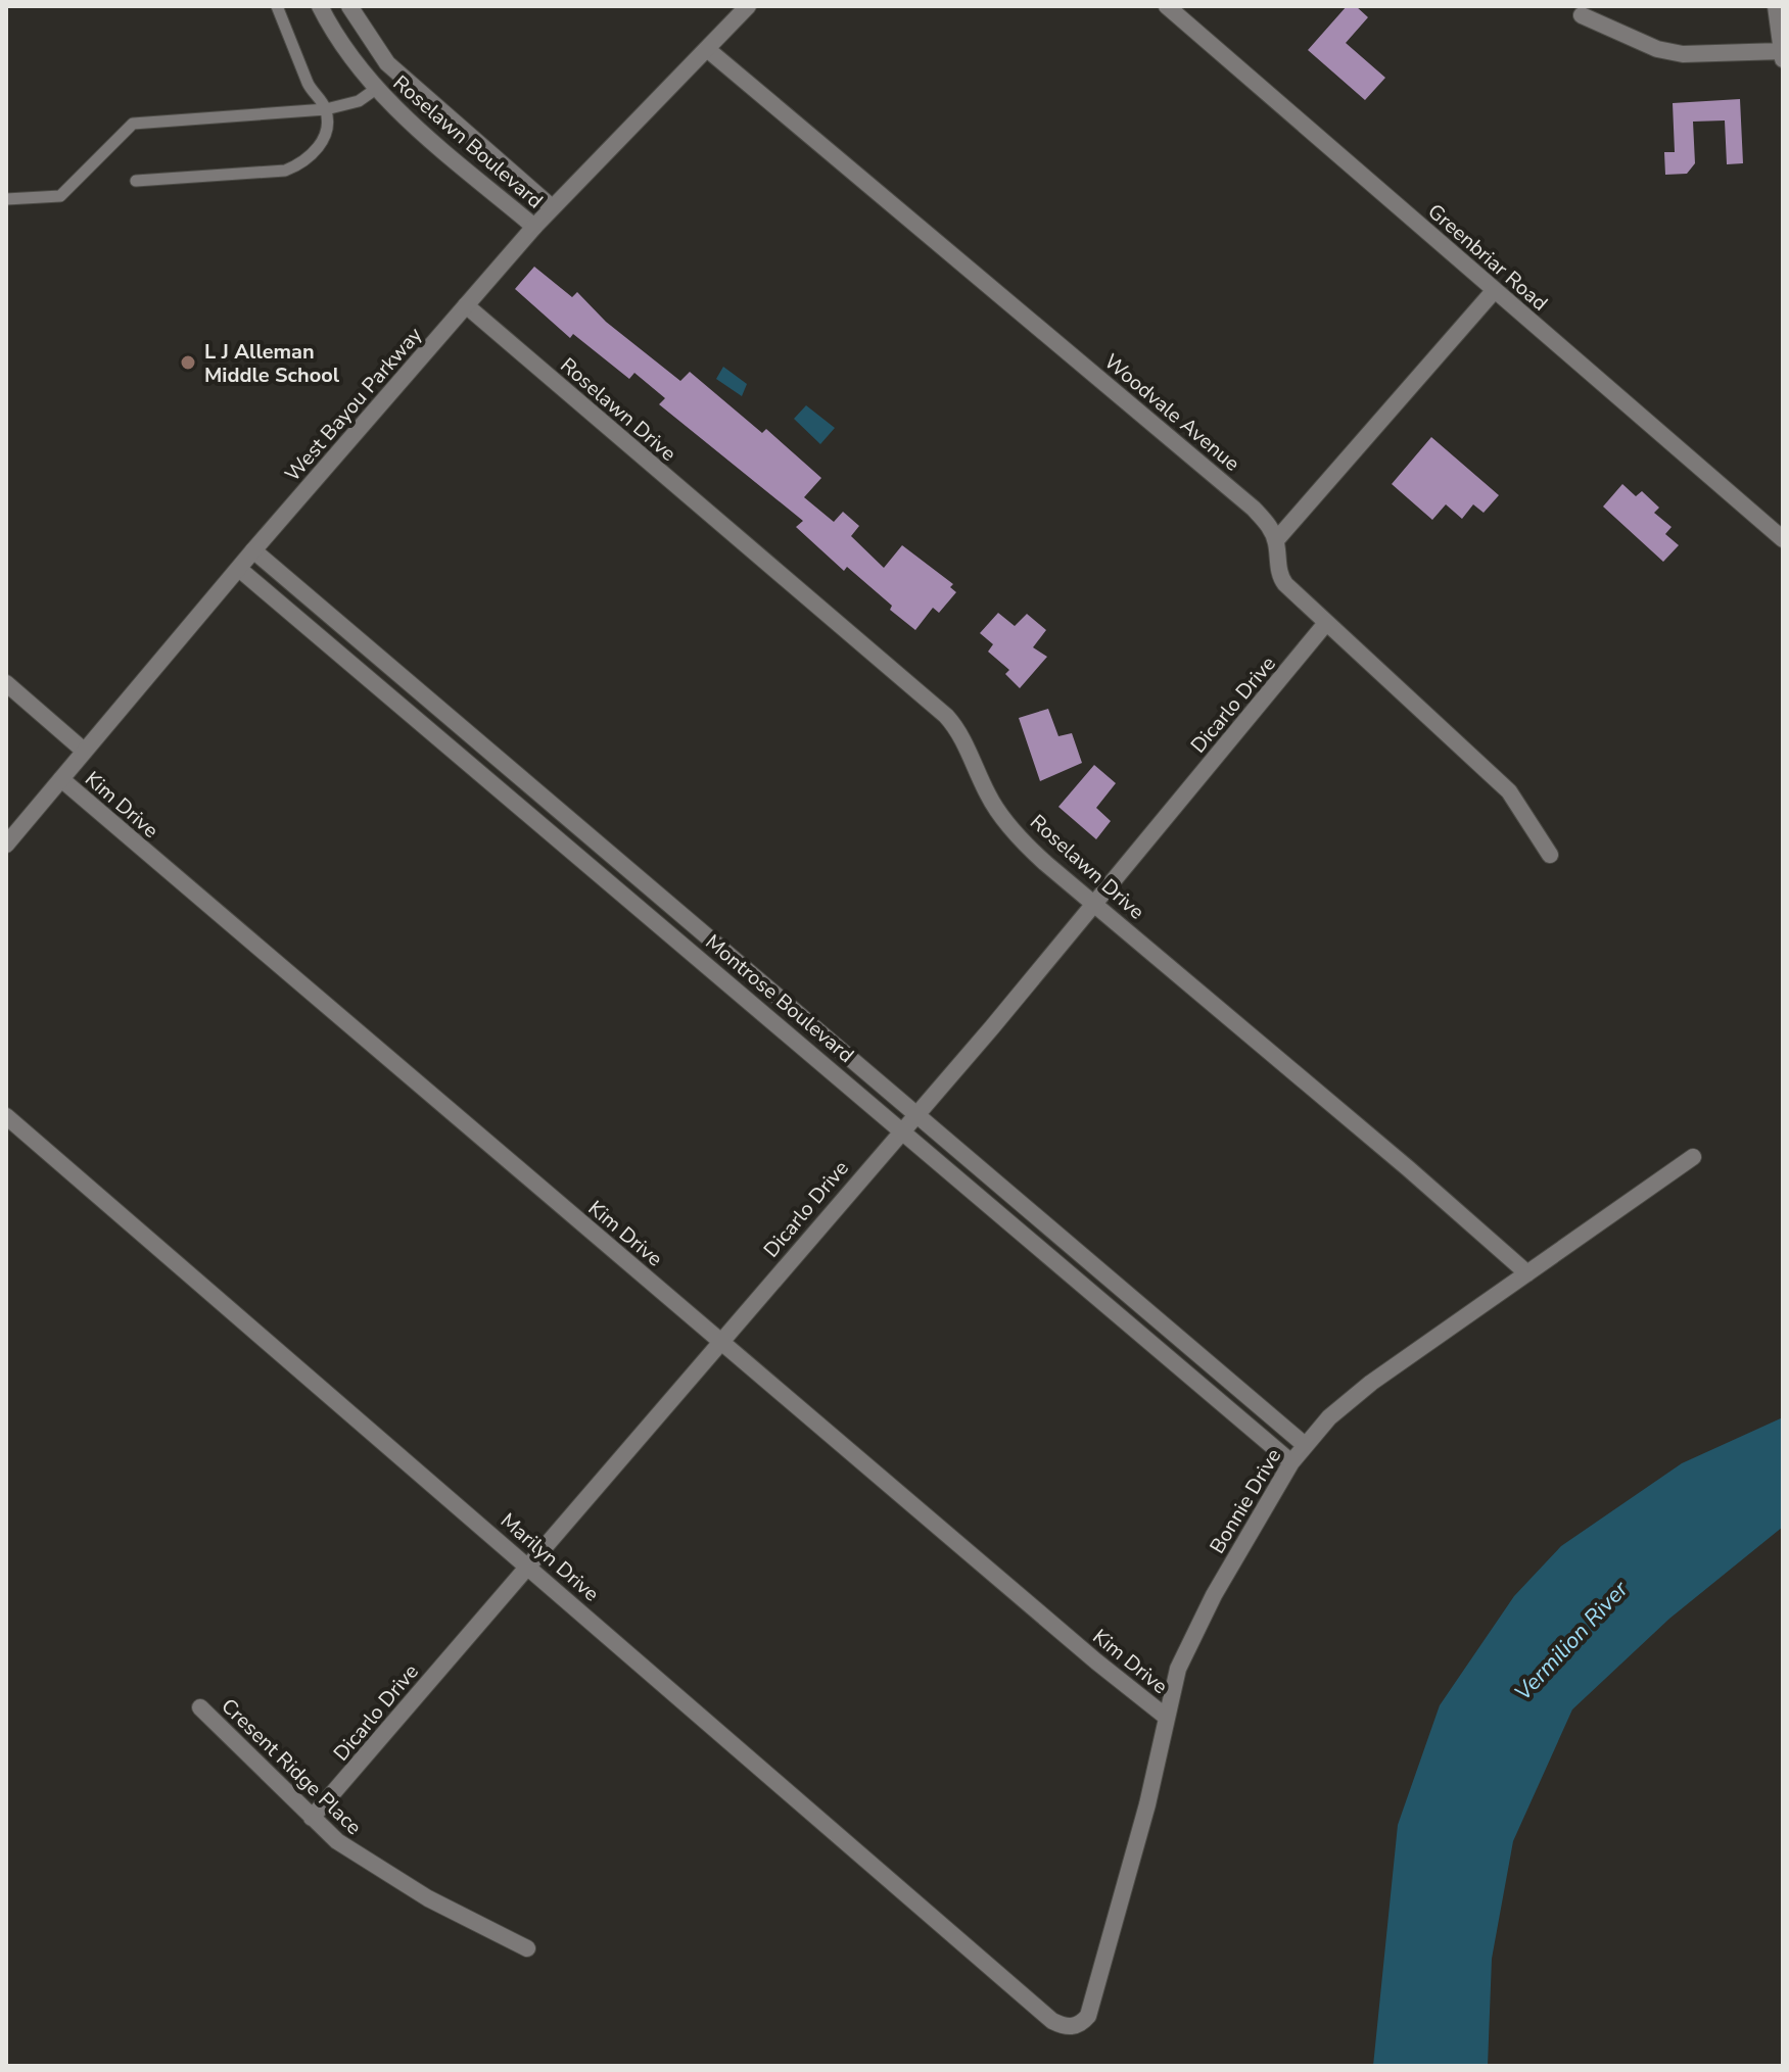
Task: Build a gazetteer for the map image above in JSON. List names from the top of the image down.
{
  "streets": {
    "street": [
      "Roselawn Boulevard",
      "Greenbriar Road",
      "West Bayou Parkway",
      "Roselawn Drive",
      "Woodvale Avenue",
      "Dicarlo Drive",
      "Kim Drive",
      "Montrose Boulevard",
      "Bonnie Drive",
      "Marilyn Drive",
      "Cresent Ridge Place"
    ]
  },
  "crossings": [
    ["Roselawn Boulevard", "West Bayou Parkway"],
    ["West Bayou Parkway", "Roselawn Drive"],
    ["West Bayou Parkway", "Woodvale Avenue"],
    ["West Bayou Parkway", "Kim Drive"],
    ["West Bayou Parkway", "Montrose Boulevard"],
    ["Roselawn Drive", "Dicarlo Drive"],
    ["Roselawn Drive", "Bonnie Drive"],
    ["Woodvale Avenue", "Dicarlo Drive"],
    ["Dicarlo Drive", "Kim Drive"],
    ["Dicarlo Drive", "Montrose Boulevard"],
    ["Dicarlo Drive", "Marilyn Drive"],
    ["Dicarlo Drive", "Cresent Ridge Place"],
    ["Kim Drive", "Bonnie Drive"],
    ["Montrose Boulevard", "Bonnie Drive"],
    ["Bonnie Drive", "Marilyn Drive"]
  ],
  "water": ["Vermilion River"],
  "places": ["L J Alleman Middle School"]
}
